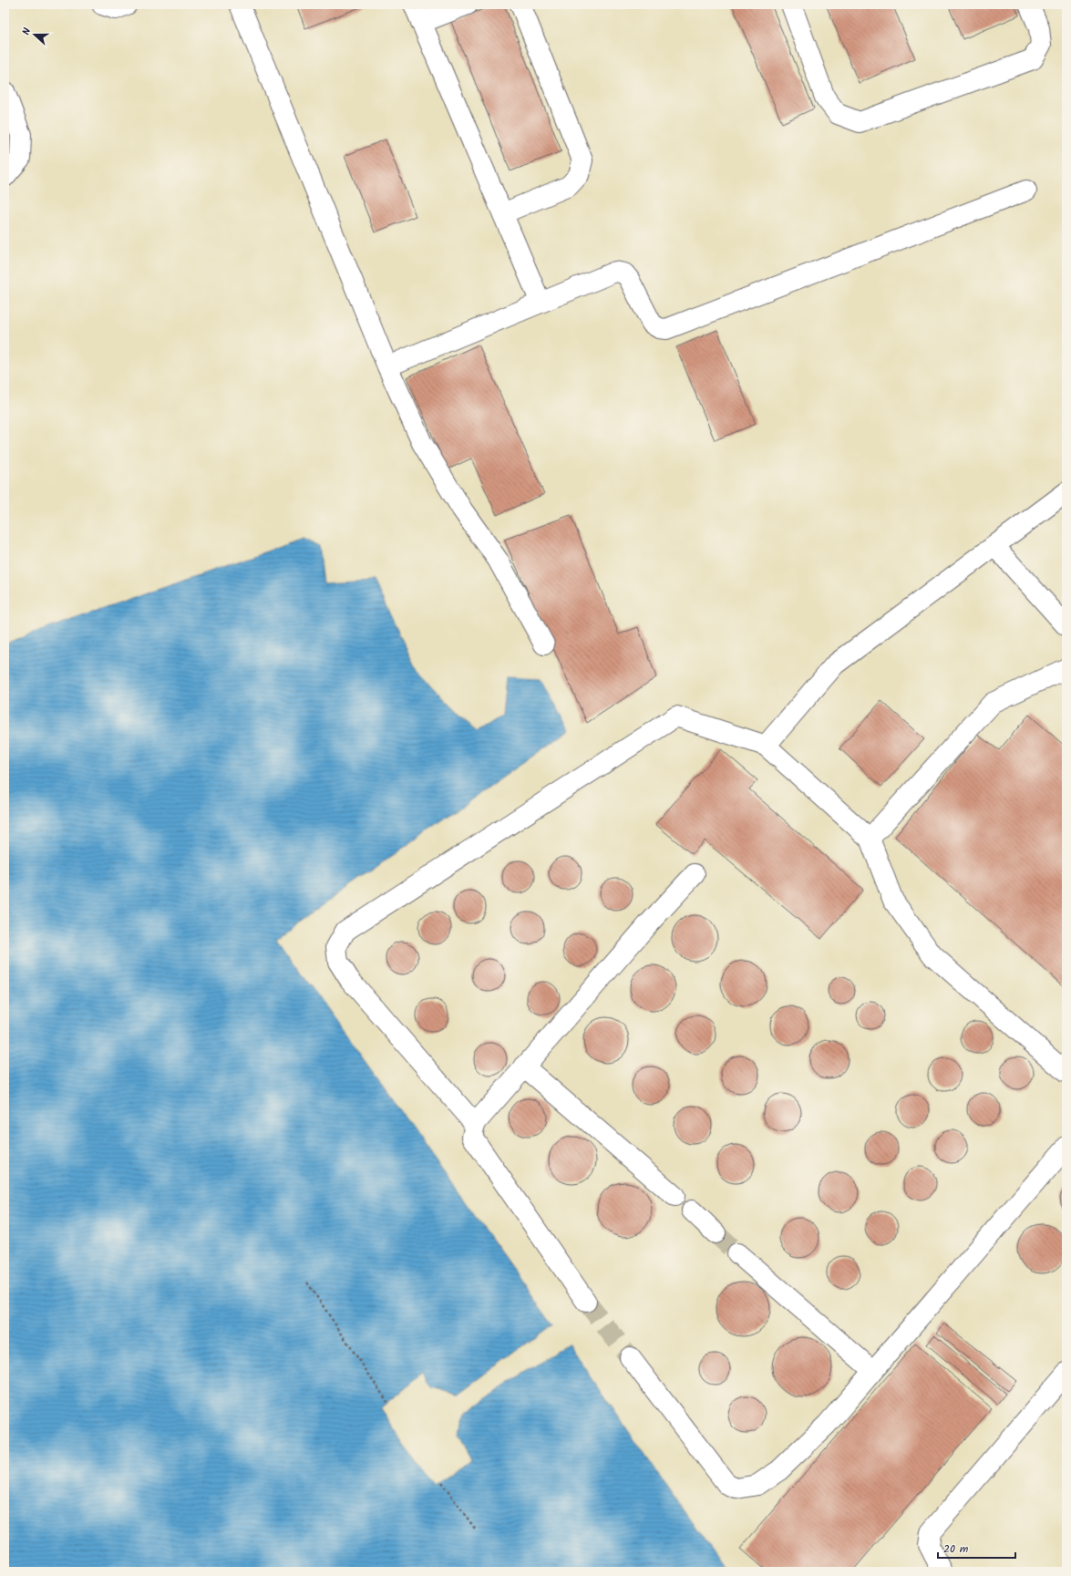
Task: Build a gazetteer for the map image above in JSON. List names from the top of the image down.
{
  "scale_bar": "20 m",
  "north": "left"
}
